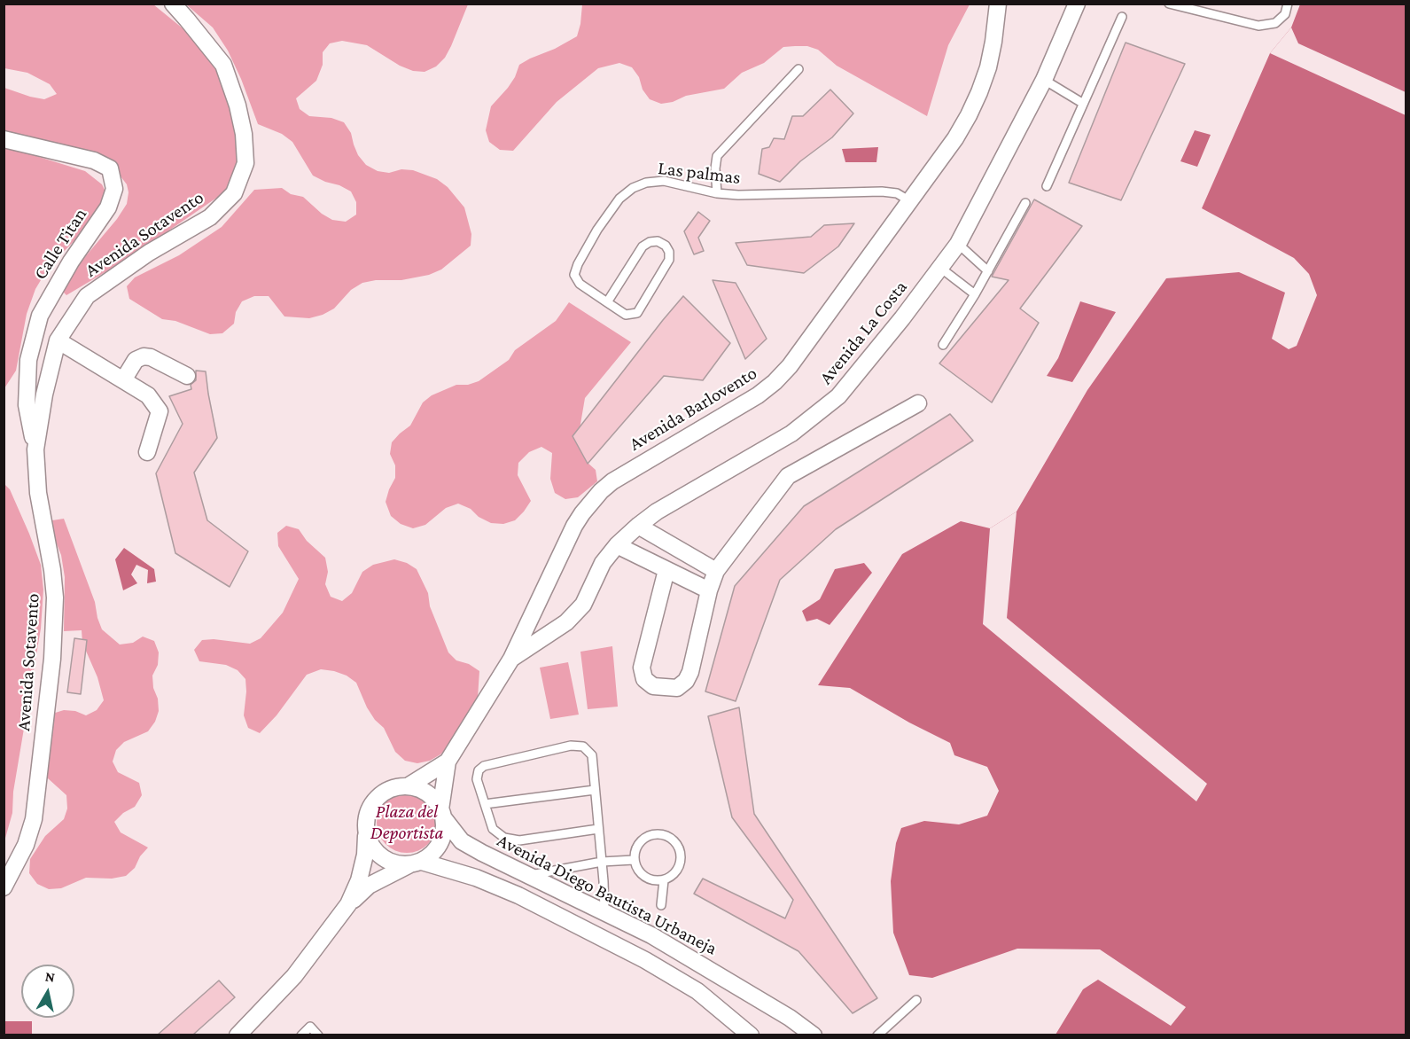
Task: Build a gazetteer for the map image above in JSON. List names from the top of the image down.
{
  "streets": {
    "street": [
      "Avenida Sotavento",
      "Calle Titan",
      "Avenida La Costa",
      "Avenida Barlovento",
      "Avenida Diego Bautista Urbaneja"
    ],
    "lane": ["Las palmas"]
  },
  "crossings": [
    ["Las palmas", "Avenida Barlovento"],
    ["Avenida Sotavento", "Calle Titan"],
    ["Avenida La Costa", "Avenida Barlovento"],
    ["Avenida Barlovento", "Avenida Diego Bautista Urbaneja"]
  ],
  "parks": ["Plaza del Deportista"],
  "north": "top"
}
